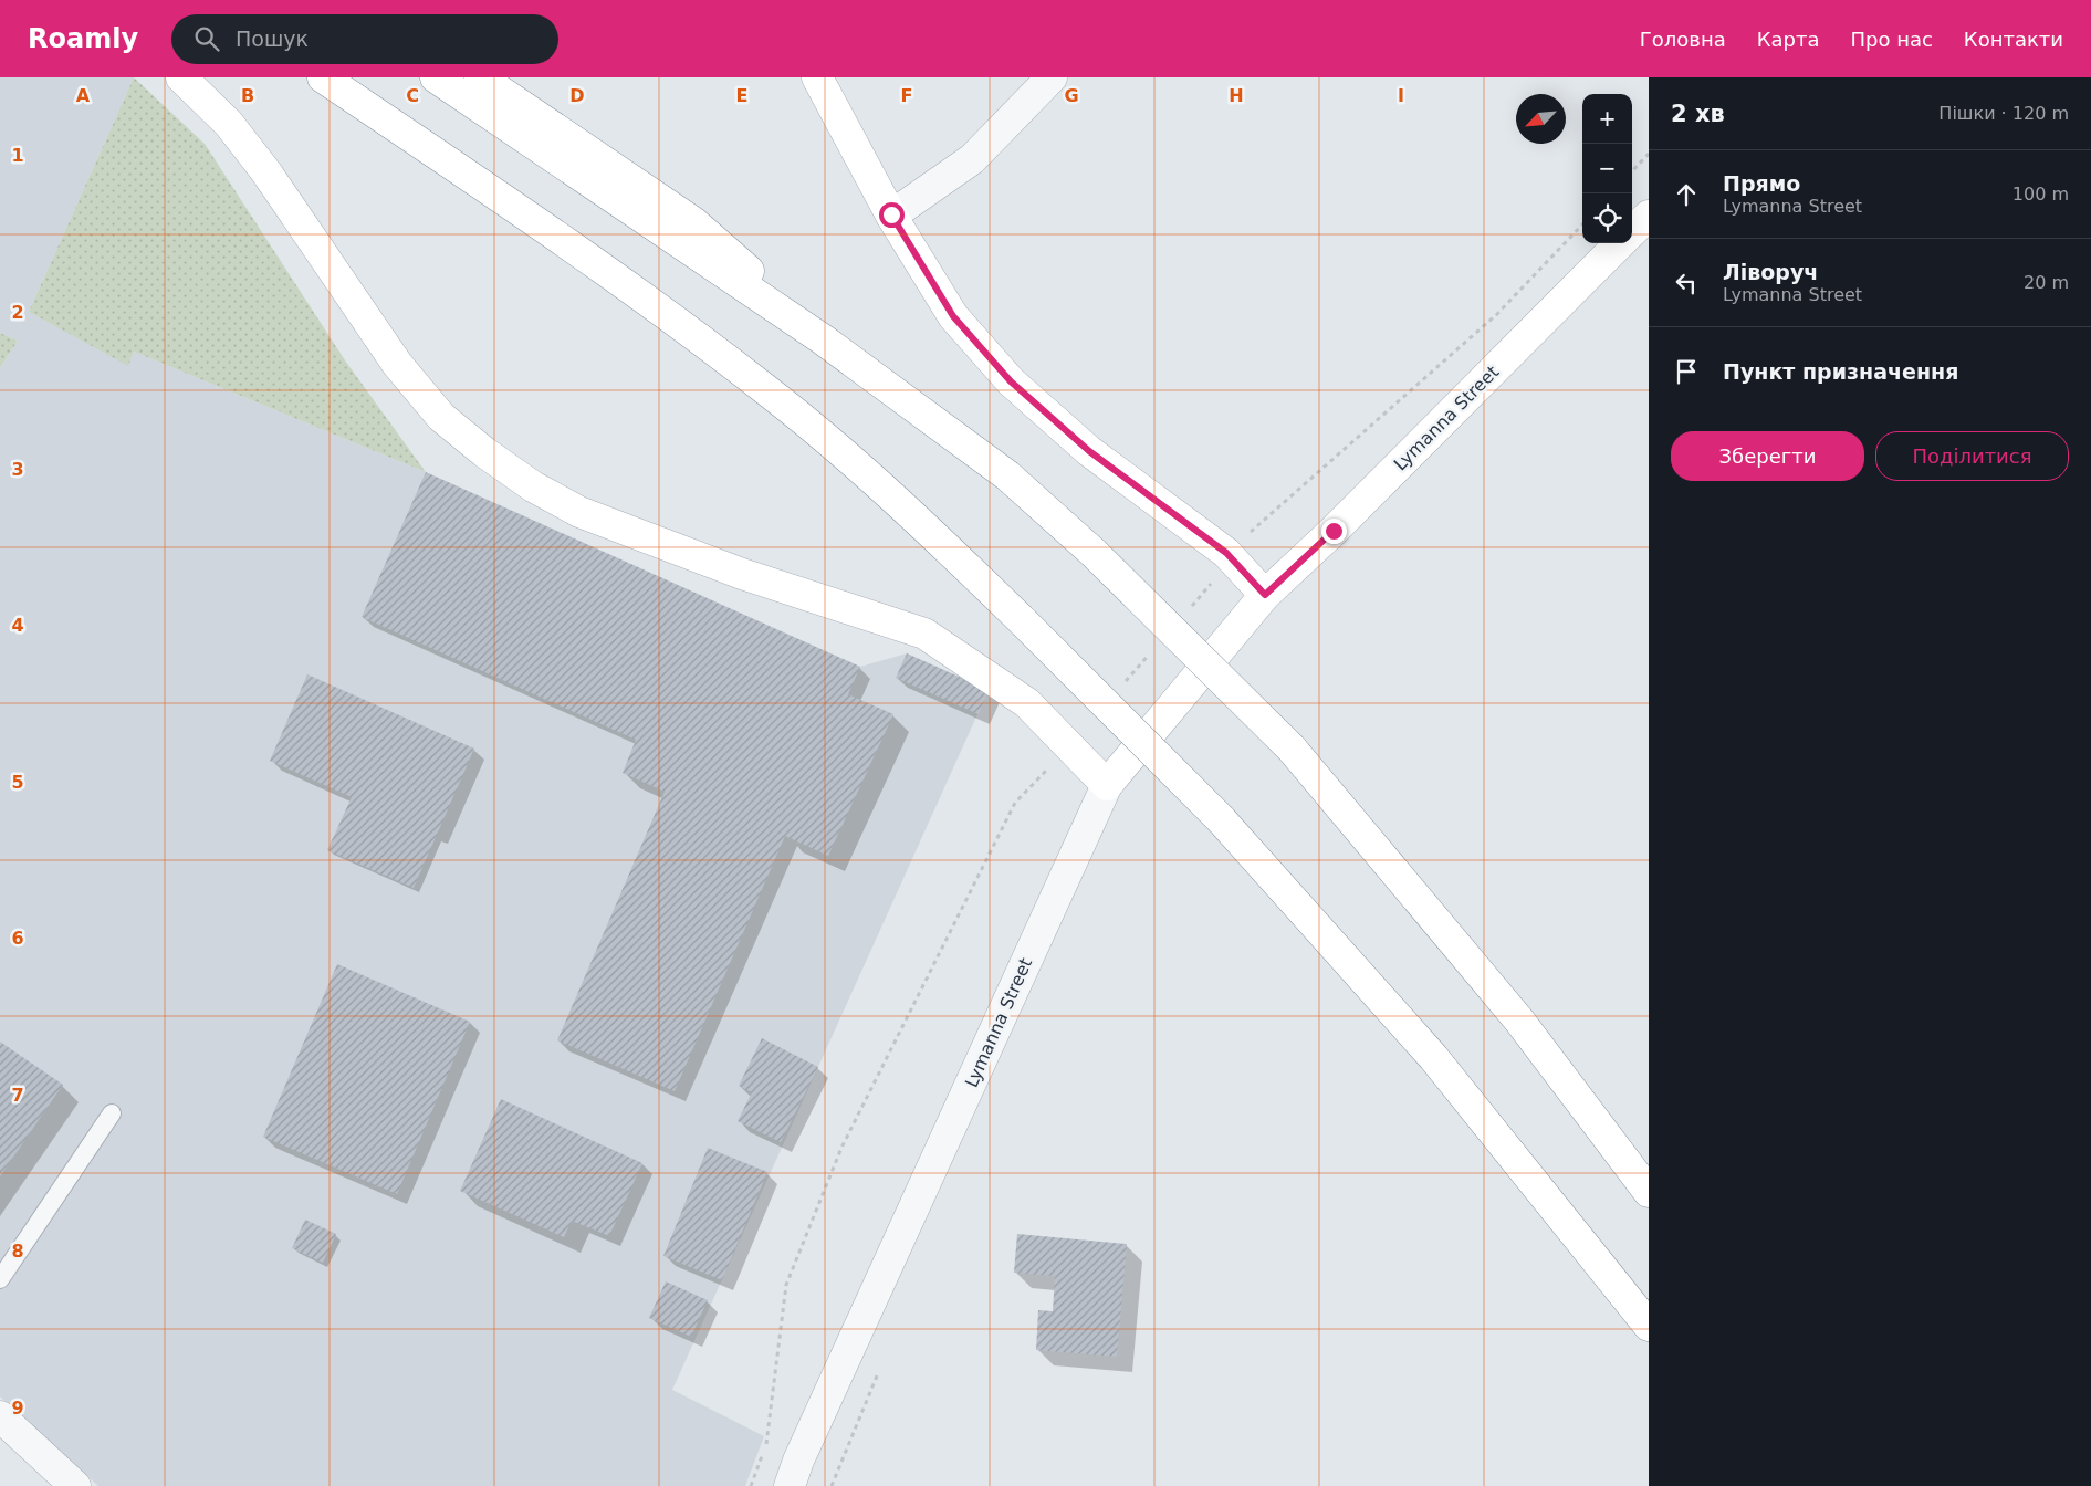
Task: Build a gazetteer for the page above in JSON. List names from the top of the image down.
{
  "streets": {
    "main road": ["Lymanna Street"]
  },
  "north": "bottom left",
  "page": {
    "header": "Roamly",
    "search": "Пошук",
    "nav": [
      "Головна",
      "Карта",
      "Про нас",
      "Контакти"
    ],
    "heading": ["2 хв", "Пішки · 120 m"],
    "map_buttons": ["+", "−"],
    "list": [
      ["Прямо", "Lymanna Street", "100 m"],
      ["Ліворуч", "Lymanna Street", "20 m"],
      "Пункт призначення"
    ],
    "buttons": ["Зберегти", "Поділитися"]
  },
  "grid": {
    "columns": [
      "A",
      "B",
      "C",
      "D",
      "E",
      "F",
      "G",
      "H",
      "I"
    ],
    "rows": [
      "1",
      "2",
      "3",
      "4",
      "5",
      "6",
      "7",
      "8",
      "9"
    ]
  }
}
